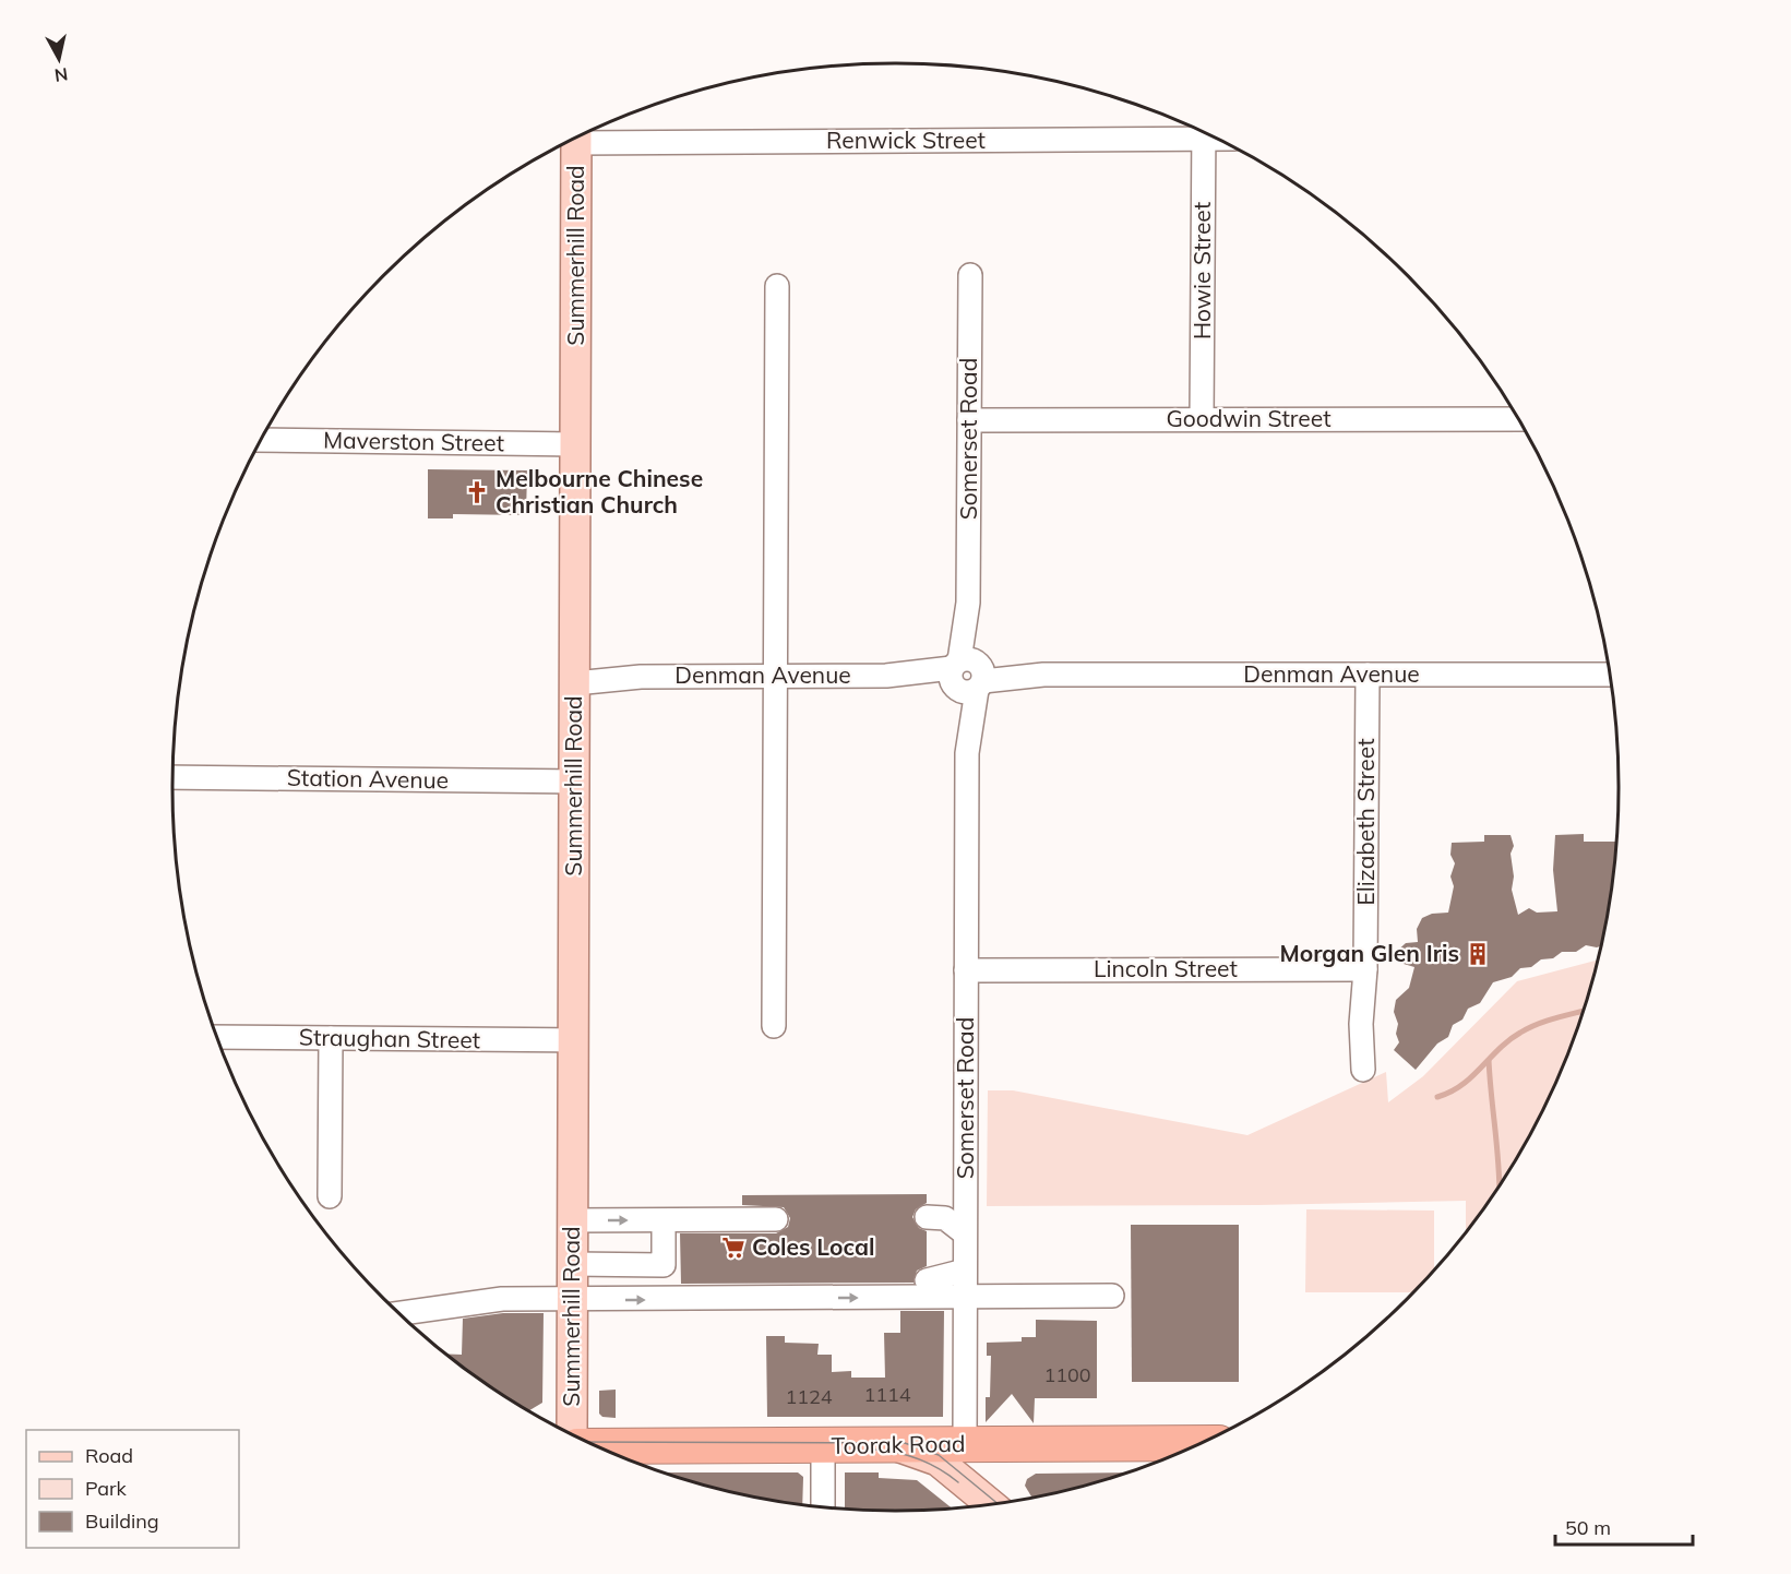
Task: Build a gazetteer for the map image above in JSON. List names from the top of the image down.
{
  "streets": {
    "highway": ["Toorak Road"],
    "main road": ["Summerhill Road"],
    "street": [
      "Renwick Street",
      "Howie Street",
      "Goodwin Street",
      "Somerset Road",
      "Maverston Street",
      "Denman Avenue",
      "Station Avenue",
      "Elizabeth Street",
      "Lincoln Street",
      "Straughan Street"
    ]
  },
  "crossings": [
    ["Summerhill Road", "Maverston Street"],
    ["Summerhill Road", "Denman Avenue"],
    ["Summerhill Road", "Station Avenue"],
    ["Summerhill Road", "Straughan Street"],
    ["Howie Street", "Goodwin Street"],
    ["Goodwin Street", "Somerset Road"],
    ["Somerset Road", "Denman Avenue"],
    ["Somerset Road", "Lincoln Street"],
    ["Somerset Road", "Toorak Road"],
    ["Denman Avenue", "Elizabeth Street"],
    ["Elizabeth Street", "Lincoln Street"]
  ],
  "places": {
    "church": ["Melbourne Chinese Christian Church"],
    "building": ["Morgan Glen Iris"],
    "supermarket": ["Coles Local"]
  },
  "house_numbers": ["1100", "1114", "1124"],
  "legend": ["Road", "Park", "Building"],
  "scale_bar": "50 m",
  "north": "bottom"
}
